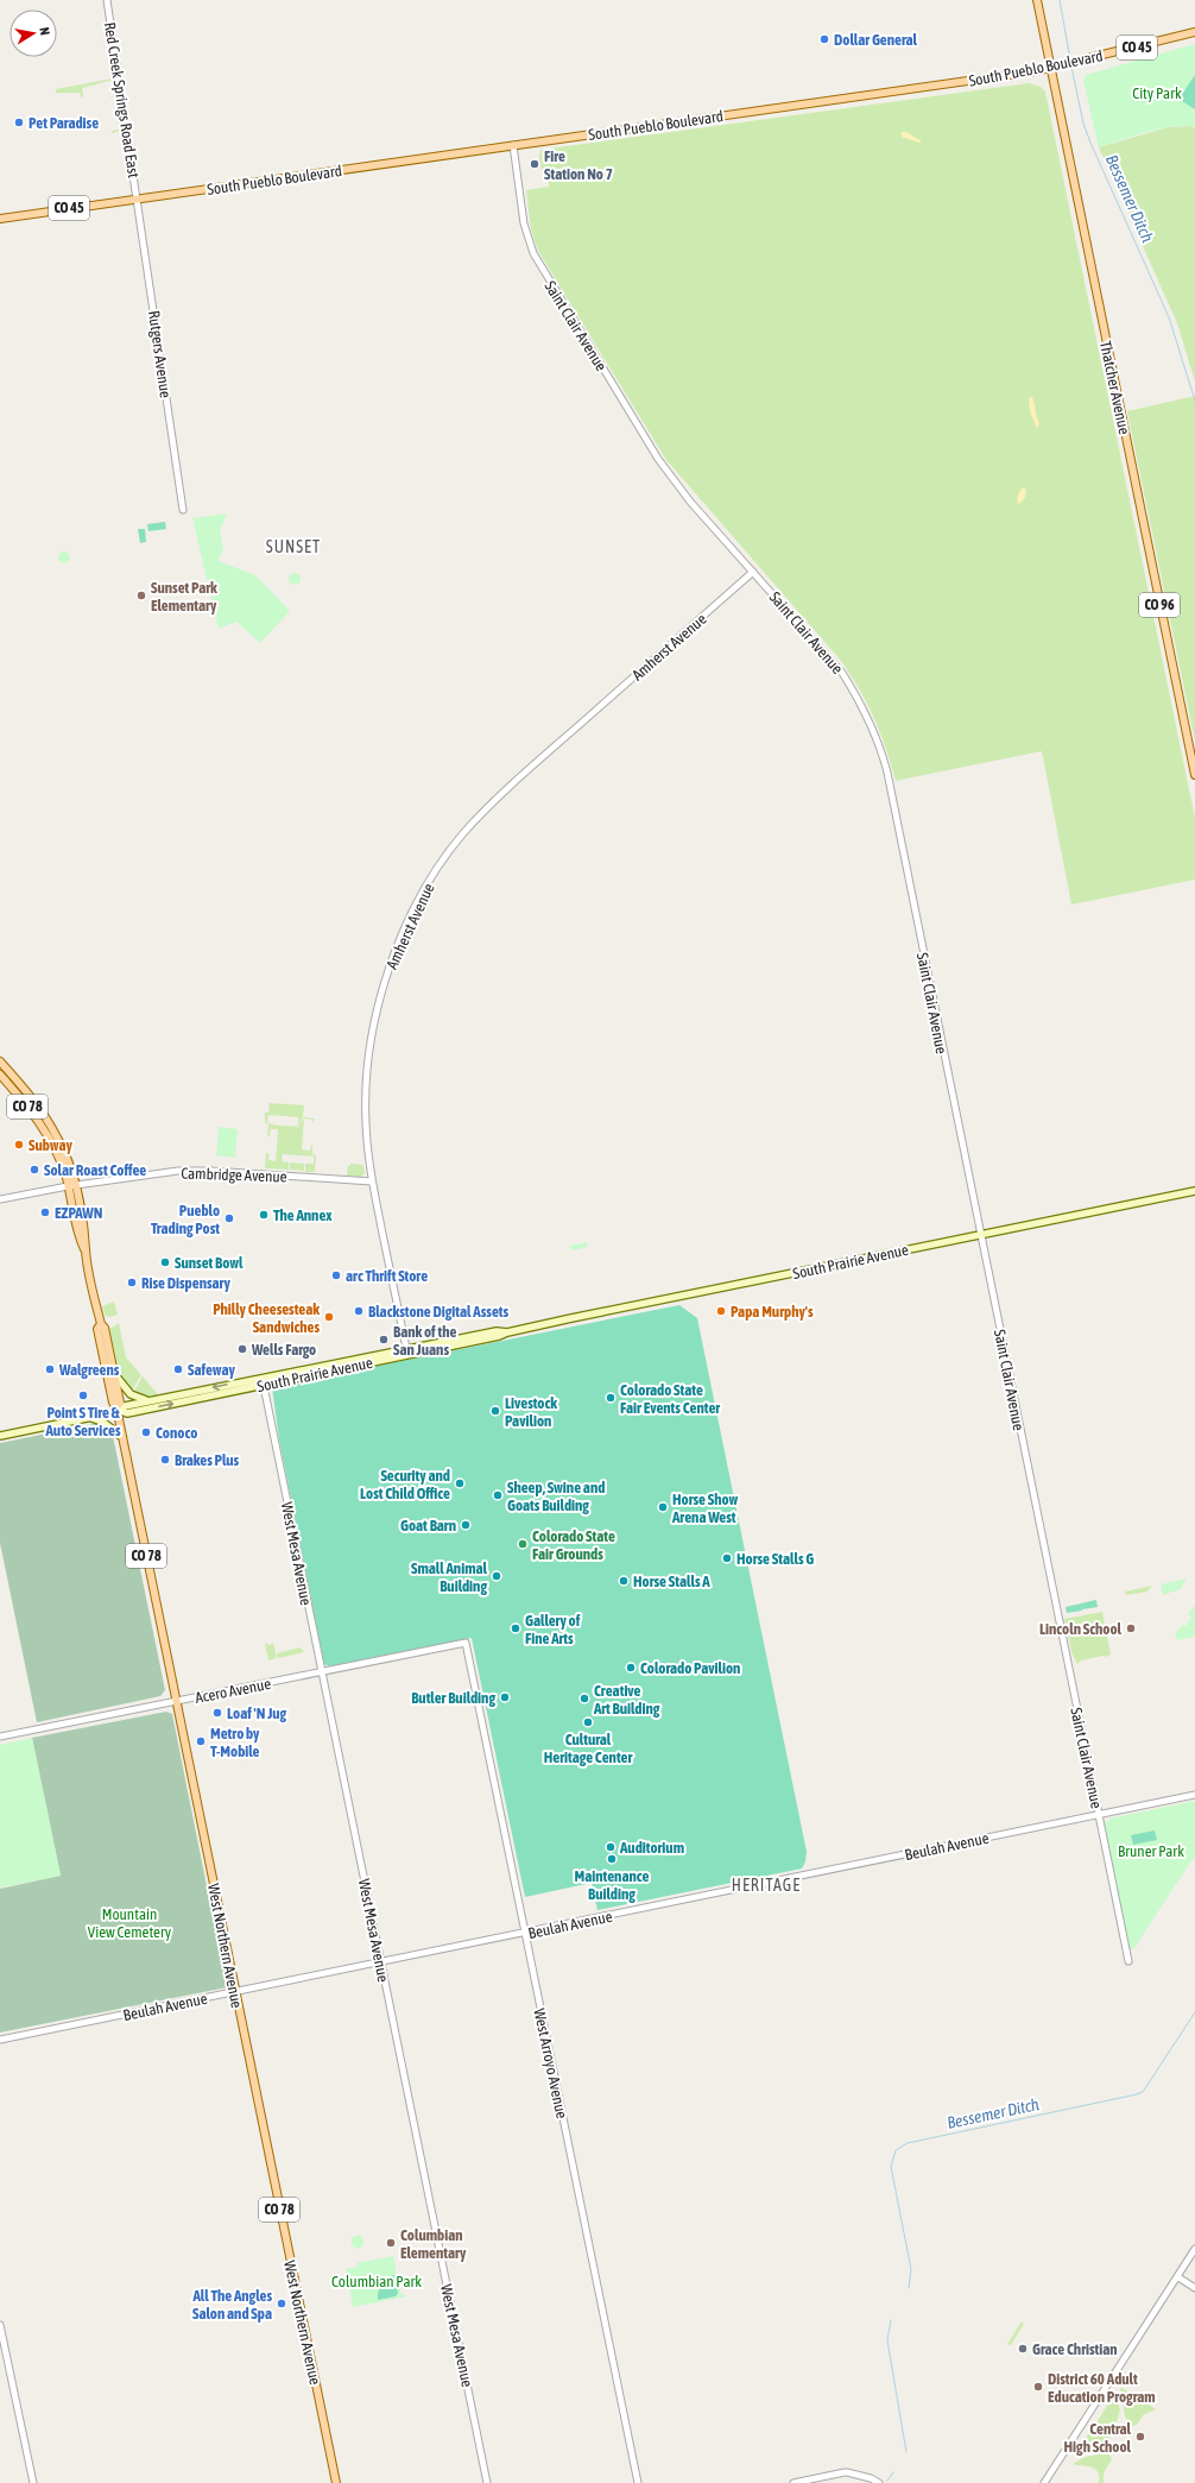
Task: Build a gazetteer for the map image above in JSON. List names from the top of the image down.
{
  "streets": {
    "main road": [
      "CO 45",
      "South Pueblo Boulevard",
      "Thatcher Avenue",
      "CO 96",
      "CO 78",
      "South Prairie Avenue",
      "West Northern Avenue"
    ],
    "street": [
      "Red Creek Springs Road East",
      "Saint Clair Avenue",
      "Rutgers Avenue",
      "Amherst Avenue",
      "Cambridge Avenue",
      "West Mesa Avenue",
      "Acero Avenue",
      "Beulah Avenue",
      "West Arroyo Avenue"
    ]
  },
  "crossings": [
    ["South Pueblo Boulevard", "Red Creek Springs Road East"],
    ["South Pueblo Boulevard", "Saint Clair Avenue"],
    ["South Pueblo Boulevard", "Rutgers Avenue"],
    ["South Pueblo Boulevard", "Thatcher Avenue"],
    ["Red Creek Springs Road East", "Rutgers Avenue"],
    ["Saint Clair Avenue", "Amherst Avenue"],
    ["Saint Clair Avenue", "South Prairie Avenue"],
    ["Saint Clair Avenue", "Beulah Avenue"],
    ["Amherst Avenue", "Cambridge Avenue"],
    ["Amherst Avenue", "South Prairie Avenue"],
    ["Cambridge Avenue", "West Northern Avenue"],
    ["South Prairie Avenue", "West Mesa Avenue"],
    ["South Prairie Avenue", "West Northern Avenue"],
    ["West Mesa Avenue", "Acero Avenue"],
    ["West Mesa Avenue", "Beulah Avenue"],
    ["Acero Avenue", "West Northern Avenue"],
    ["Acero Avenue", "West Arroyo Avenue"],
    ["Beulah Avenue", "West Northern Avenue"],
    ["Beulah Avenue", "West Arroyo Avenue"]
  ],
  "districts": ["SUNSET", "HERITAGE"],
  "water": ["Bessemer Ditch"],
  "parks": [
    "City Park",
    "Bruner Park",
    "Mountain View Cemetery",
    "Columbian Park"
  ],
  "places": [
    "Dollar General",
    "Pet Paradise",
    "Fire Station No 7",
    "Sunset Park Elementary",
    "Subway",
    "Solar Roast Coffee",
    "EZPAWN",
    "The Annex",
    "Pueblo Trading Post",
    "Sunset Bowl",
    "arc Thrift Store",
    "Rise Dispensary",
    "Blackstone Digital Assets",
    "Papa Murphy's",
    "Philly Cheesesteak Sandwiches",
    "Bank of the San Juans",
    "Wells Fargo",
    "Walgreens",
    "Safeway",
    "Point S Tire & Auto Services",
    "Colorado State Fair Events Center",
    "Livestock Pavilion",
    "Conoco",
    "Brakes Plus",
    "Security and Lost Child Office",
    "Sheep, Swine and Goats Building",
    "Horse Show Arena West",
    "Goat Barn",
    "Colorado State Fair Grounds",
    "Horse Stalls G",
    "Small Animal Building",
    "Horse Stalls A",
    "Gallery of Fine Arts",
    "Lincoln School",
    "Colorado Pavilion",
    "Butler Building",
    "Creative Art Building",
    "Loaf 'N Jug",
    "Cultural Heritage Center",
    "Metro by T-Mobile",
    "Auditorium",
    "Maintenance Building",
    "Columbian Elementary",
    "All The Angles Salon and Spa",
    "Grace Christian",
    "District 60 Adult Education Program",
    "Central High School"
  ],
  "north": "right"
}
